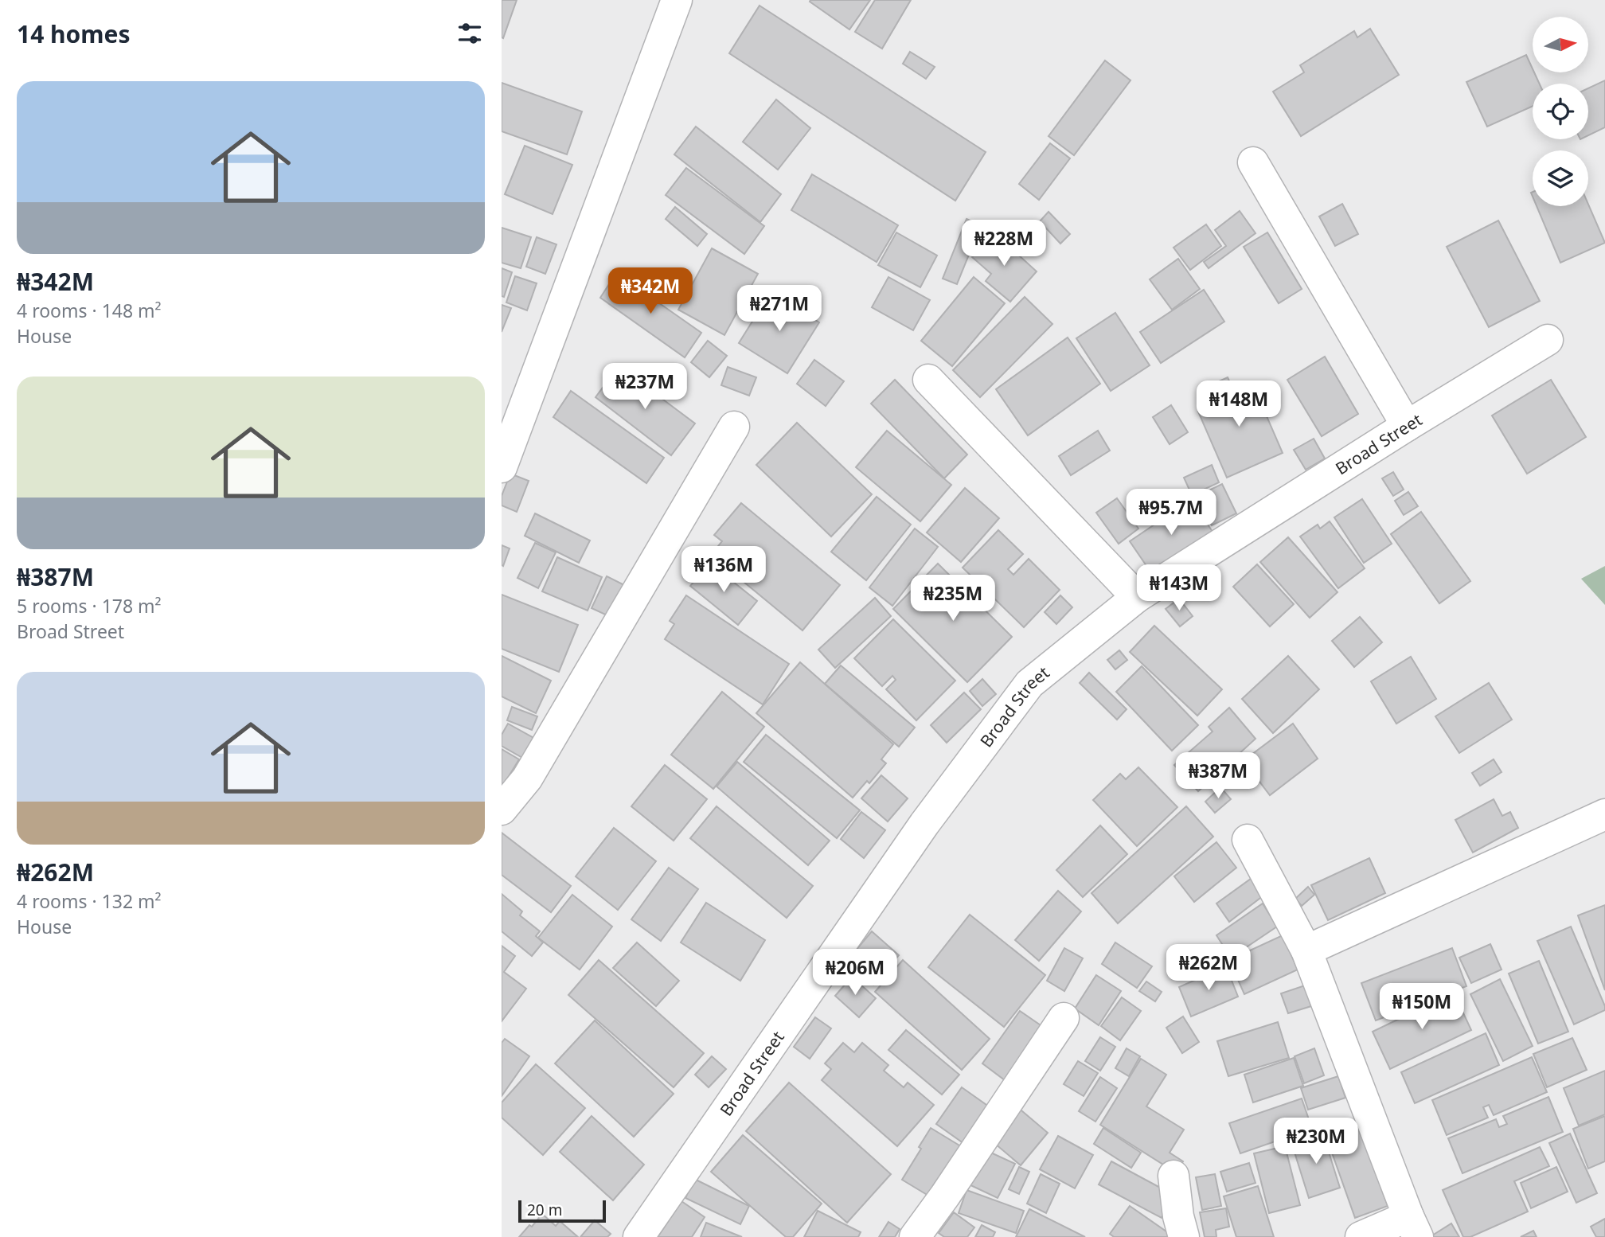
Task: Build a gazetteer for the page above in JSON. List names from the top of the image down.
{
  "streets": {
    "street": ["Broad Street"]
  },
  "scale_bar": "20 m",
  "north": "right",
  "page": {
    "heading": "14 homes",
    "list": [
      {
        "name": "₦342M",
        "note": "4 rooms · 148 m² · House"
      },
      {
        "name": "₦387M",
        "note": "5 rooms · 178 m² · Broad Street"
      },
      {
        "name": "₦262M",
        "note": "4 rooms · 132 m² · House"
      }
    ],
    "price": [
      "₦228M",
      "₦342M",
      "₦271M",
      "₦237M",
      "₦148M",
      "₦95.7M",
      "₦136M",
      "₦143M",
      "₦235M",
      "₦387M",
      "₦262M",
      "₦206M",
      "₦150M",
      "₦230M"
    ],
    "scale": "20 m"
  }
}
